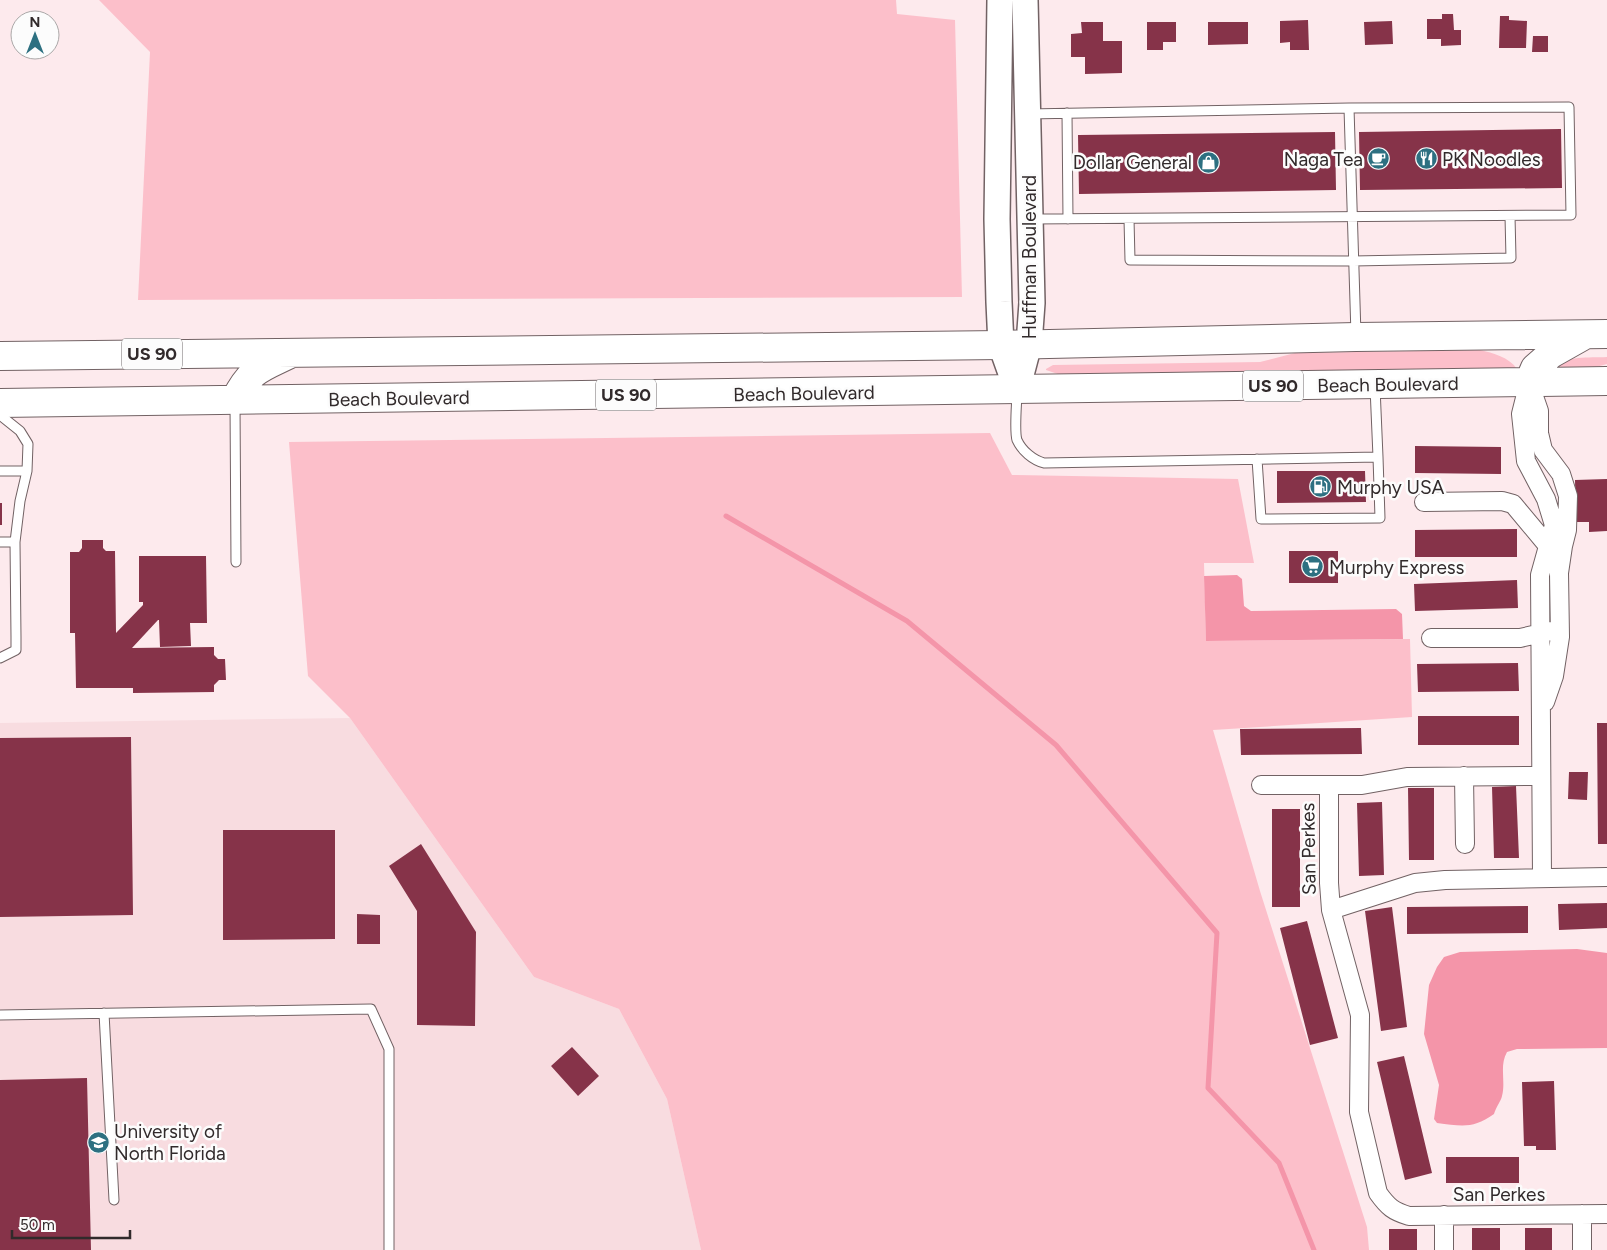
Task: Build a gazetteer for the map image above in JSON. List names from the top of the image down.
{
  "streets": {
    "highway": ["US 90", "Beach Boulevard"],
    "street": ["Huffman Boulevard", "San Perkes"]
  },
  "crossings": [
    ["Huffman Boulevard", "US 90"],
    ["Huffman Boulevard", "Beach Boulevard"]
  ],
  "places": {
    "cafe": ["Naga Tea"],
    "restaurant": ["PK Noodles"],
    "shop": ["Dollar General"],
    "fuel station": ["Murphy USA"],
    "supermarket": ["Murphy Express"],
    "school or university": ["University of North Florida"]
  },
  "scale_bar": "50 m",
  "north": "top"
}
